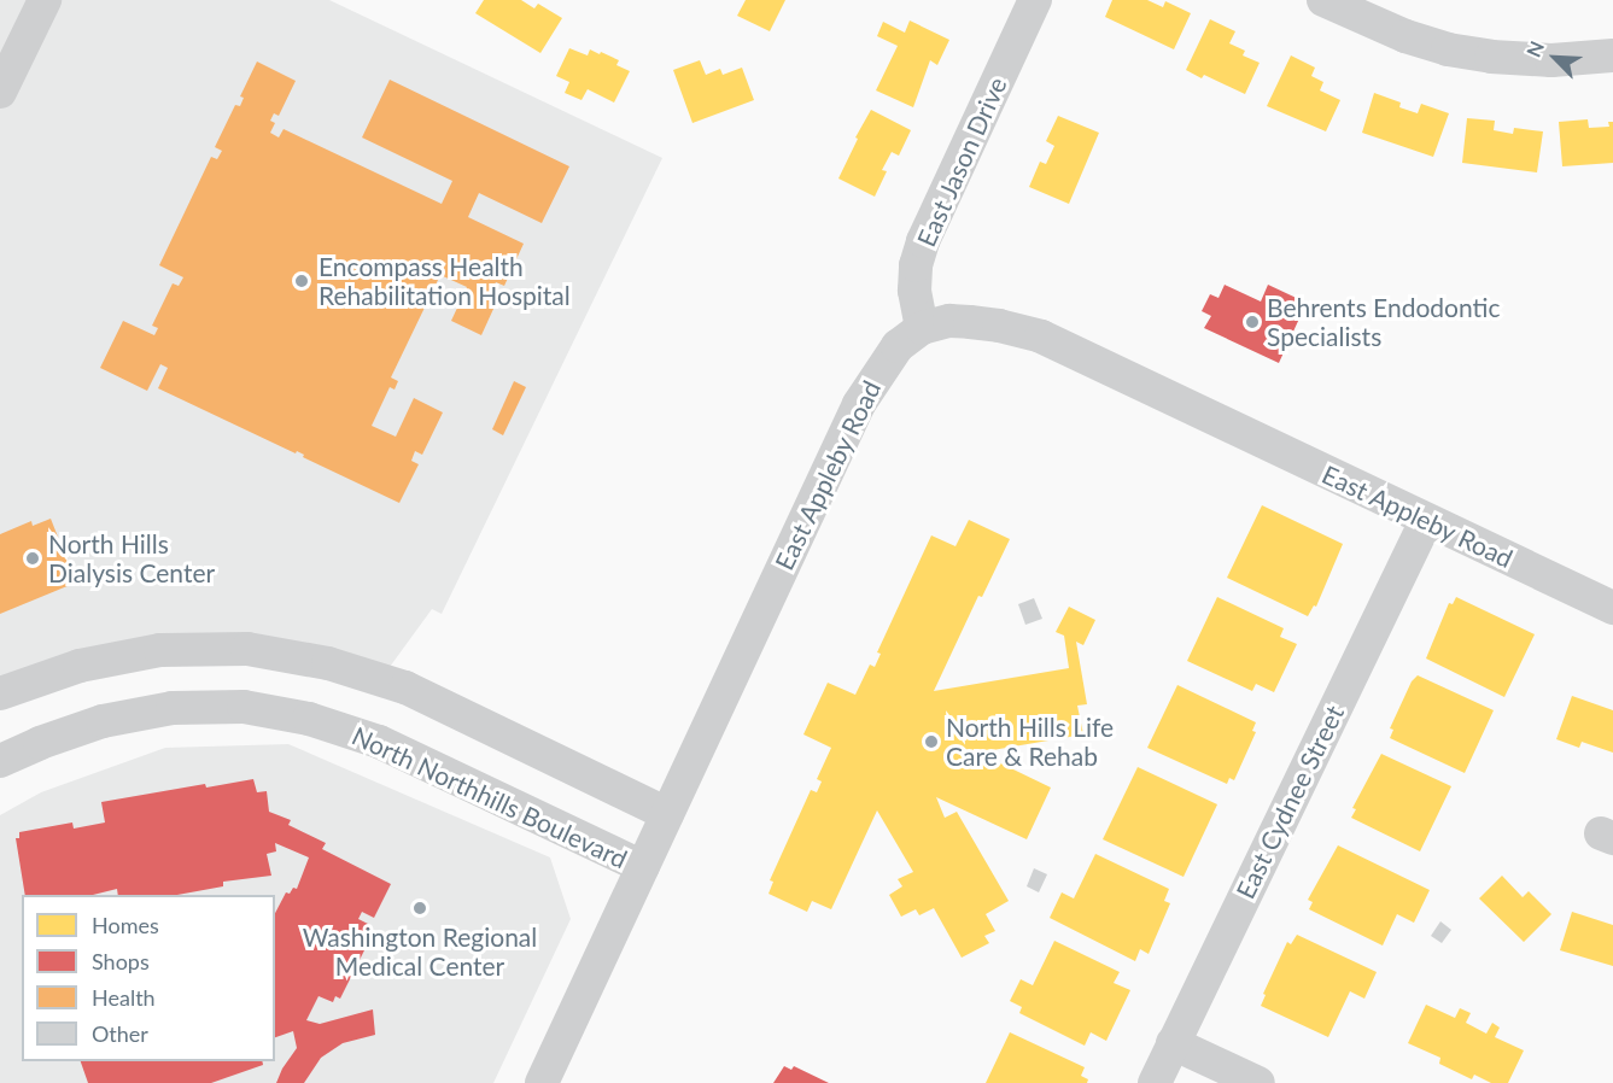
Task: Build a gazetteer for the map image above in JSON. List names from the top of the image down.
{
  "streets": {
    "street": [
      "East Jason Drive",
      "East Appleby Road",
      "North Northhills Boulevard",
      "East Cydnee Street"
    ]
  },
  "crossings": [
    ["East Jason Drive", "East Appleby Road"],
    ["East Appleby Road", "North Northhills Boulevard"],
    ["East Appleby Road", "East Cydnee Street"]
  ],
  "places": [
    "Encompass Health Rehabilitation Hospital",
    "Behrents Endodontic Specialists",
    "North Hills Dialysis Center",
    "North Hills Life Care & Rehab",
    "Washington Regional Medical Center"
  ],
  "legend": [
    "Homes",
    "Shops",
    "Health",
    "Other"
  ],
  "north": "top left"
}
